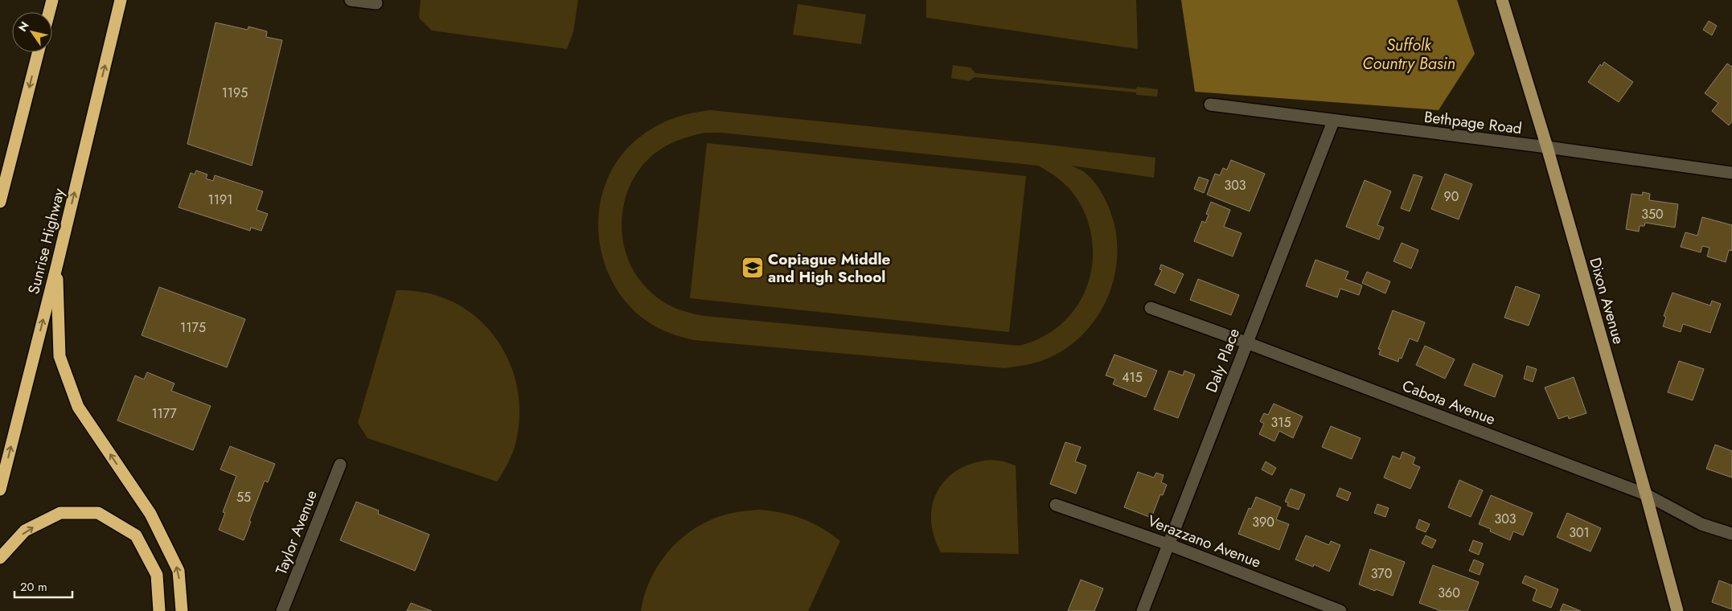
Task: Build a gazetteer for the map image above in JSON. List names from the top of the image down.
{
  "streets": {
    "highway": ["Sunrise Highway"],
    "main road": ["Dixon Avenue"],
    "street": [
      "Bethpage Road",
      "Daly Place",
      "Cabota Avenue",
      "Taylor Avenue",
      "Verazzano Avenue"
    ]
  },
  "crossings": [
    ["Bethpage Road", "Dixon Avenue"],
    ["Bethpage Road", "Daly Place"],
    ["Dixon Avenue", "Cabota Avenue"],
    ["Daly Place", "Cabota Avenue"],
    ["Daly Place", "Verazzano Avenue"]
  ],
  "water": ["Suffolk Country Basin"],
  "places": {
    "school or university": ["Copiague Middle and High School"]
  },
  "house_numbers": [
    "1195",
    "303",
    "90",
    "1191",
    "350",
    "1175",
    "415",
    "1177",
    "315",
    "55",
    "303",
    "390",
    "301",
    "370",
    "360"
  ],
  "scale_bar": "20 m",
  "north": "top left"
}
